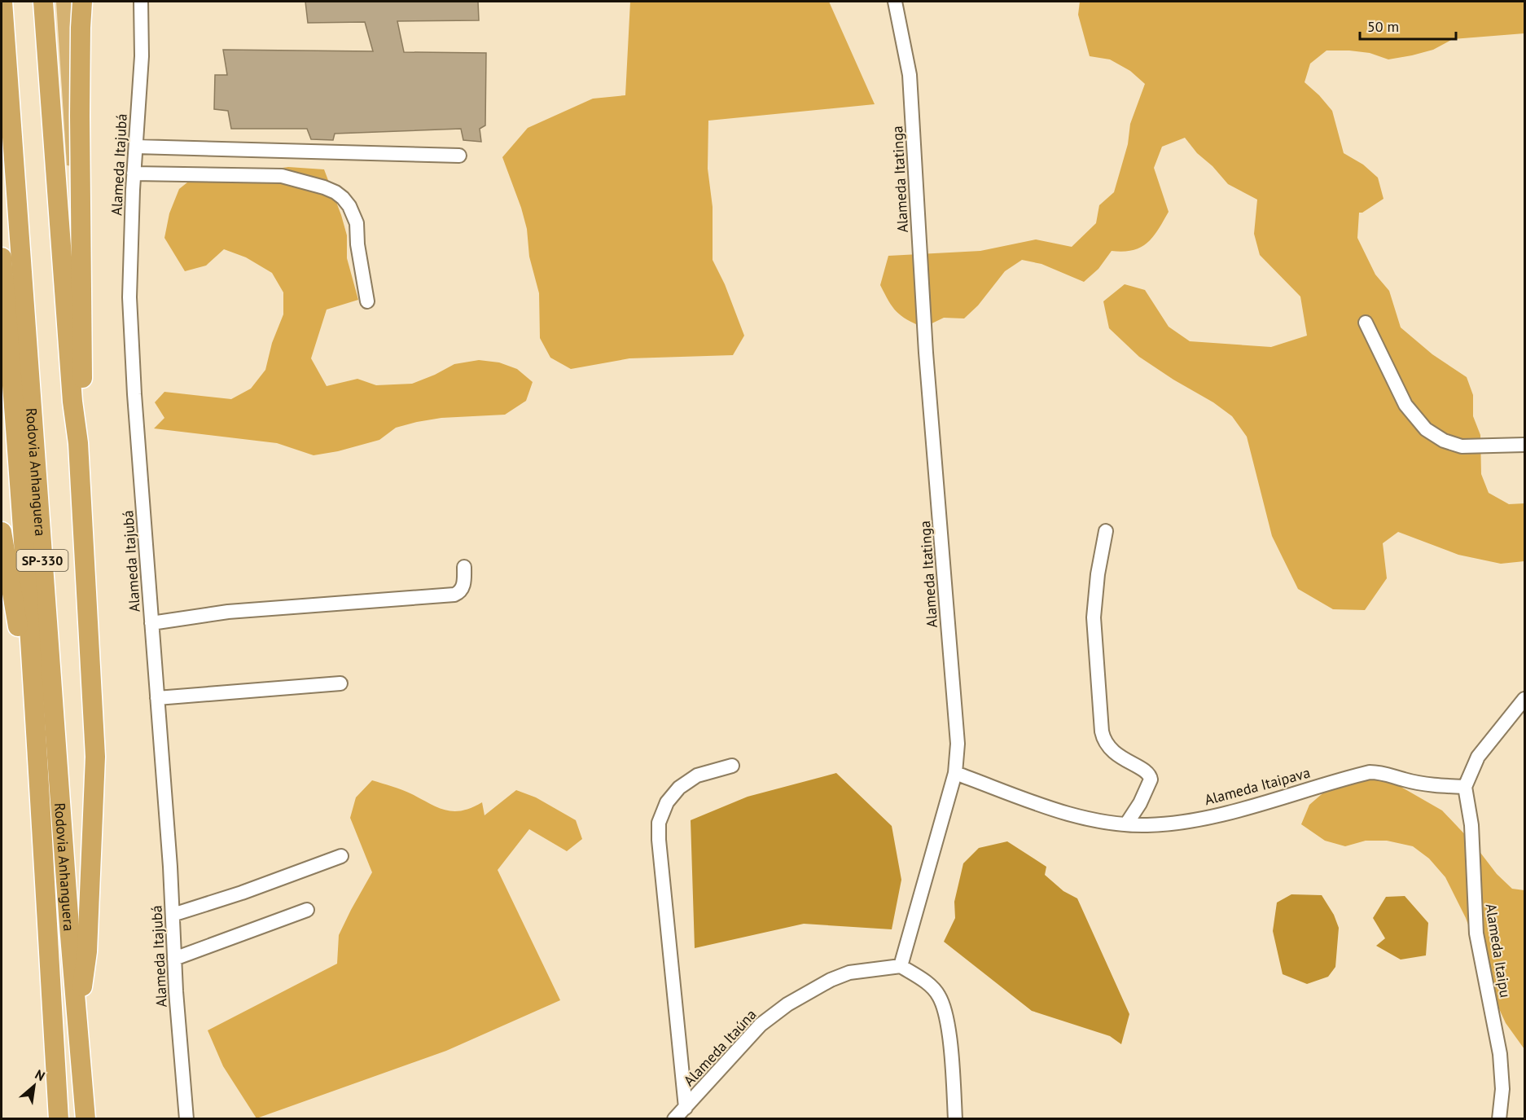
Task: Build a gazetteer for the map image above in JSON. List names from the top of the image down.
{
  "streets": {
    "highway": ["Rodovia Anhanguera", "SP-330"],
    "street": [
      "Alameda Itajubá",
      "Alameda Itatinga",
      "Alameda Itaipava",
      "Alameda Itaipu",
      "Alameda Itaúna"
    ]
  },
  "crossings": [
    ["Alameda Itatinga", "Alameda Itaipava"],
    ["Alameda Itatinga", "Alameda Itaúna"],
    ["Alameda Itaipava", "Alameda Itaipu"]
  ],
  "scale_bar": "50 m",
  "north": "top right"
}
